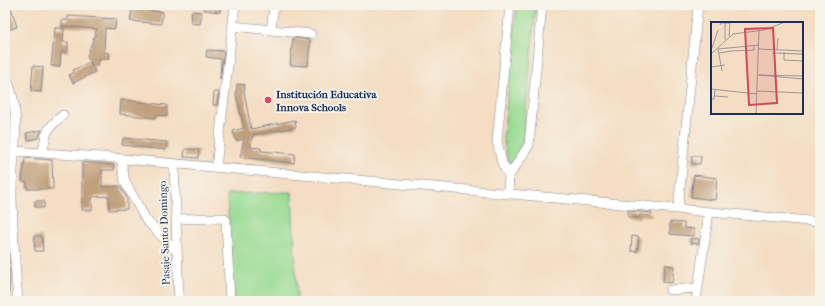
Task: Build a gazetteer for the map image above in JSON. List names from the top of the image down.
{
  "streets": {
    "street": ["Pasaje Santo Domingo"]
  },
  "places": ["Institución Educativa Innova Schools"]
}
